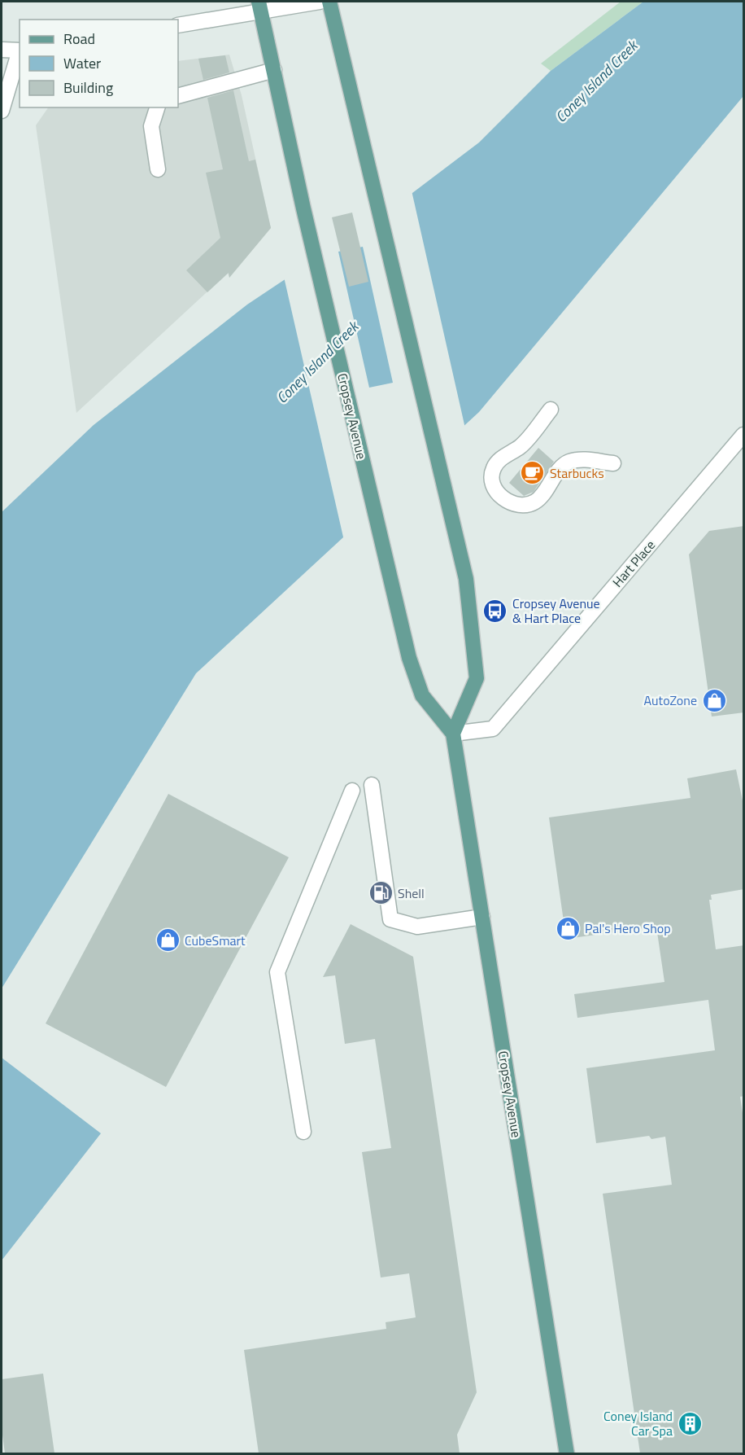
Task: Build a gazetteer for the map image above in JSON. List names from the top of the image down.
{
  "streets": {
    "main road": ["Cropsey Avenue"],
    "street": ["Hart Place"]
  },
  "crossings": [
    ["Cropsey Avenue", "Hart Place"]
  ],
  "water": ["Coney Island Creek"],
  "places": {
    "cafe": ["Starbucks"],
    "bus stop": ["Cropsey Avenue & Hart Place"],
    "shop": ["AutoZone", "Pal's Hero Shop", "CubeSmart"],
    "fuel station": ["Shell"],
    "building": ["Coney Island Car Spa"]
  },
  "legend": ["Road", "Water", "Building"]
}
